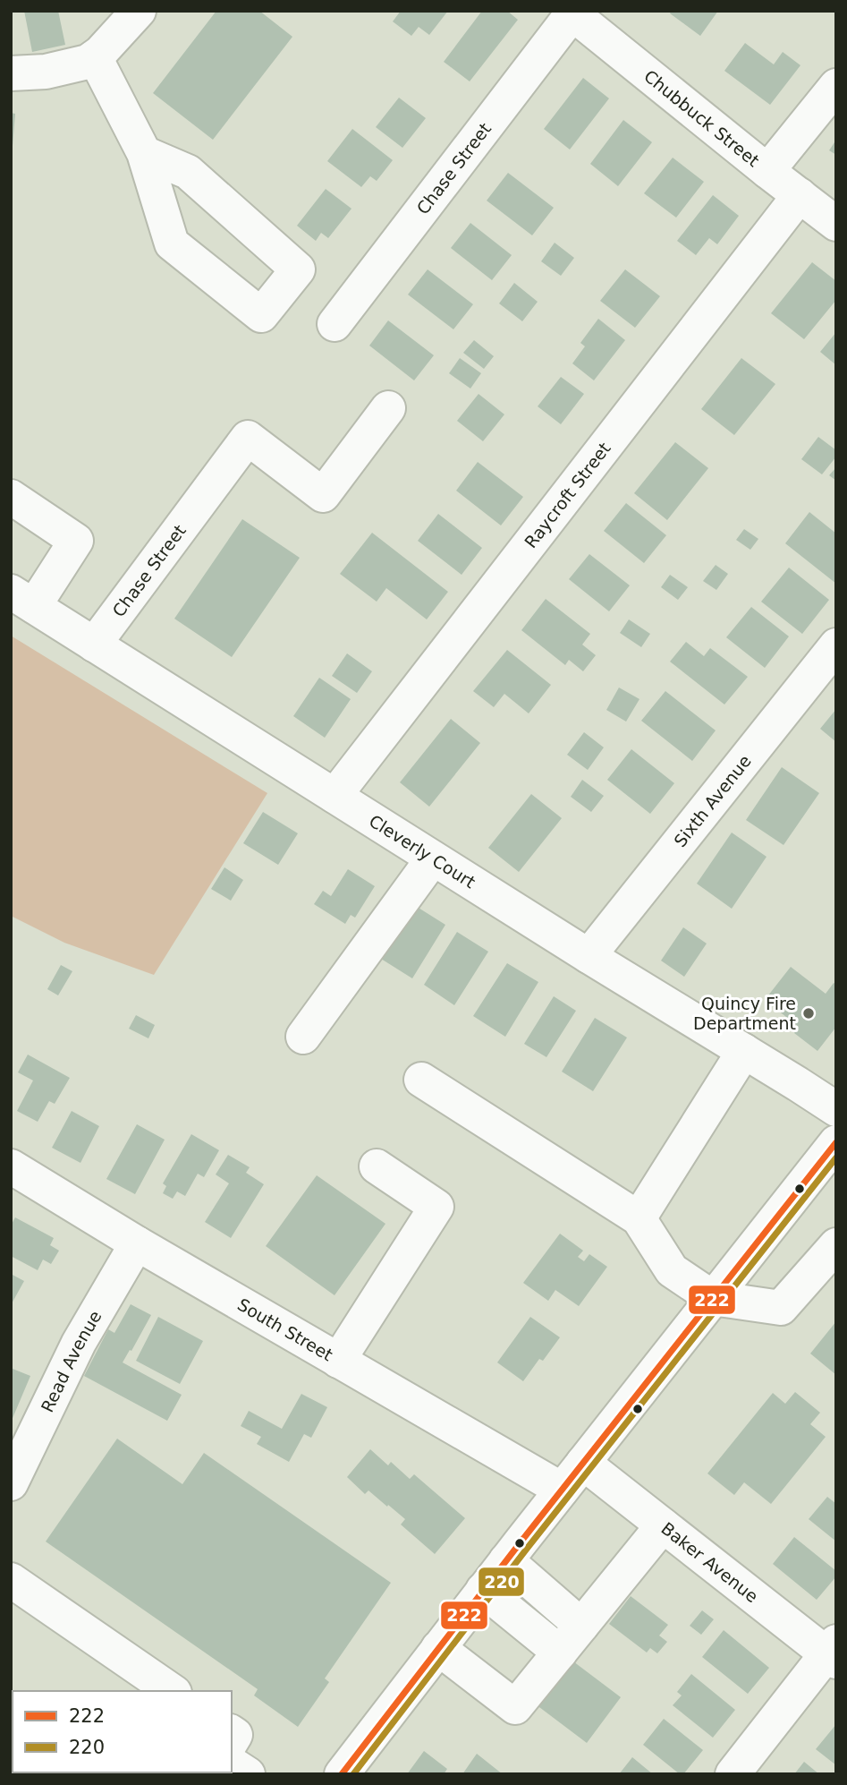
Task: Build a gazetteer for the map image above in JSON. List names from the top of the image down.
{
  "streets": {
    "street": [
      "Chubbuck Street",
      "Chase Street",
      "Raycroft Street",
      "Sixth Avenue",
      "Cleverly Court",
      "South Street",
      "Read Avenue",
      "Baker Avenue"
    ]
  },
  "crossings": [
    ["Chubbuck Street", "Chase Street"],
    ["Chubbuck Street", "Raycroft Street"],
    ["Chase Street", "Cleverly Court"],
    ["Raycroft Street", "Cleverly Court"],
    ["Sixth Avenue", "Cleverly Court"],
    ["South Street", "Read Avenue"]
  ],
  "places": ["Quincy Fire Department"],
  "lines": ["transit line 222", "transit line 220"],
  "legend": ["222", "220"]
}
